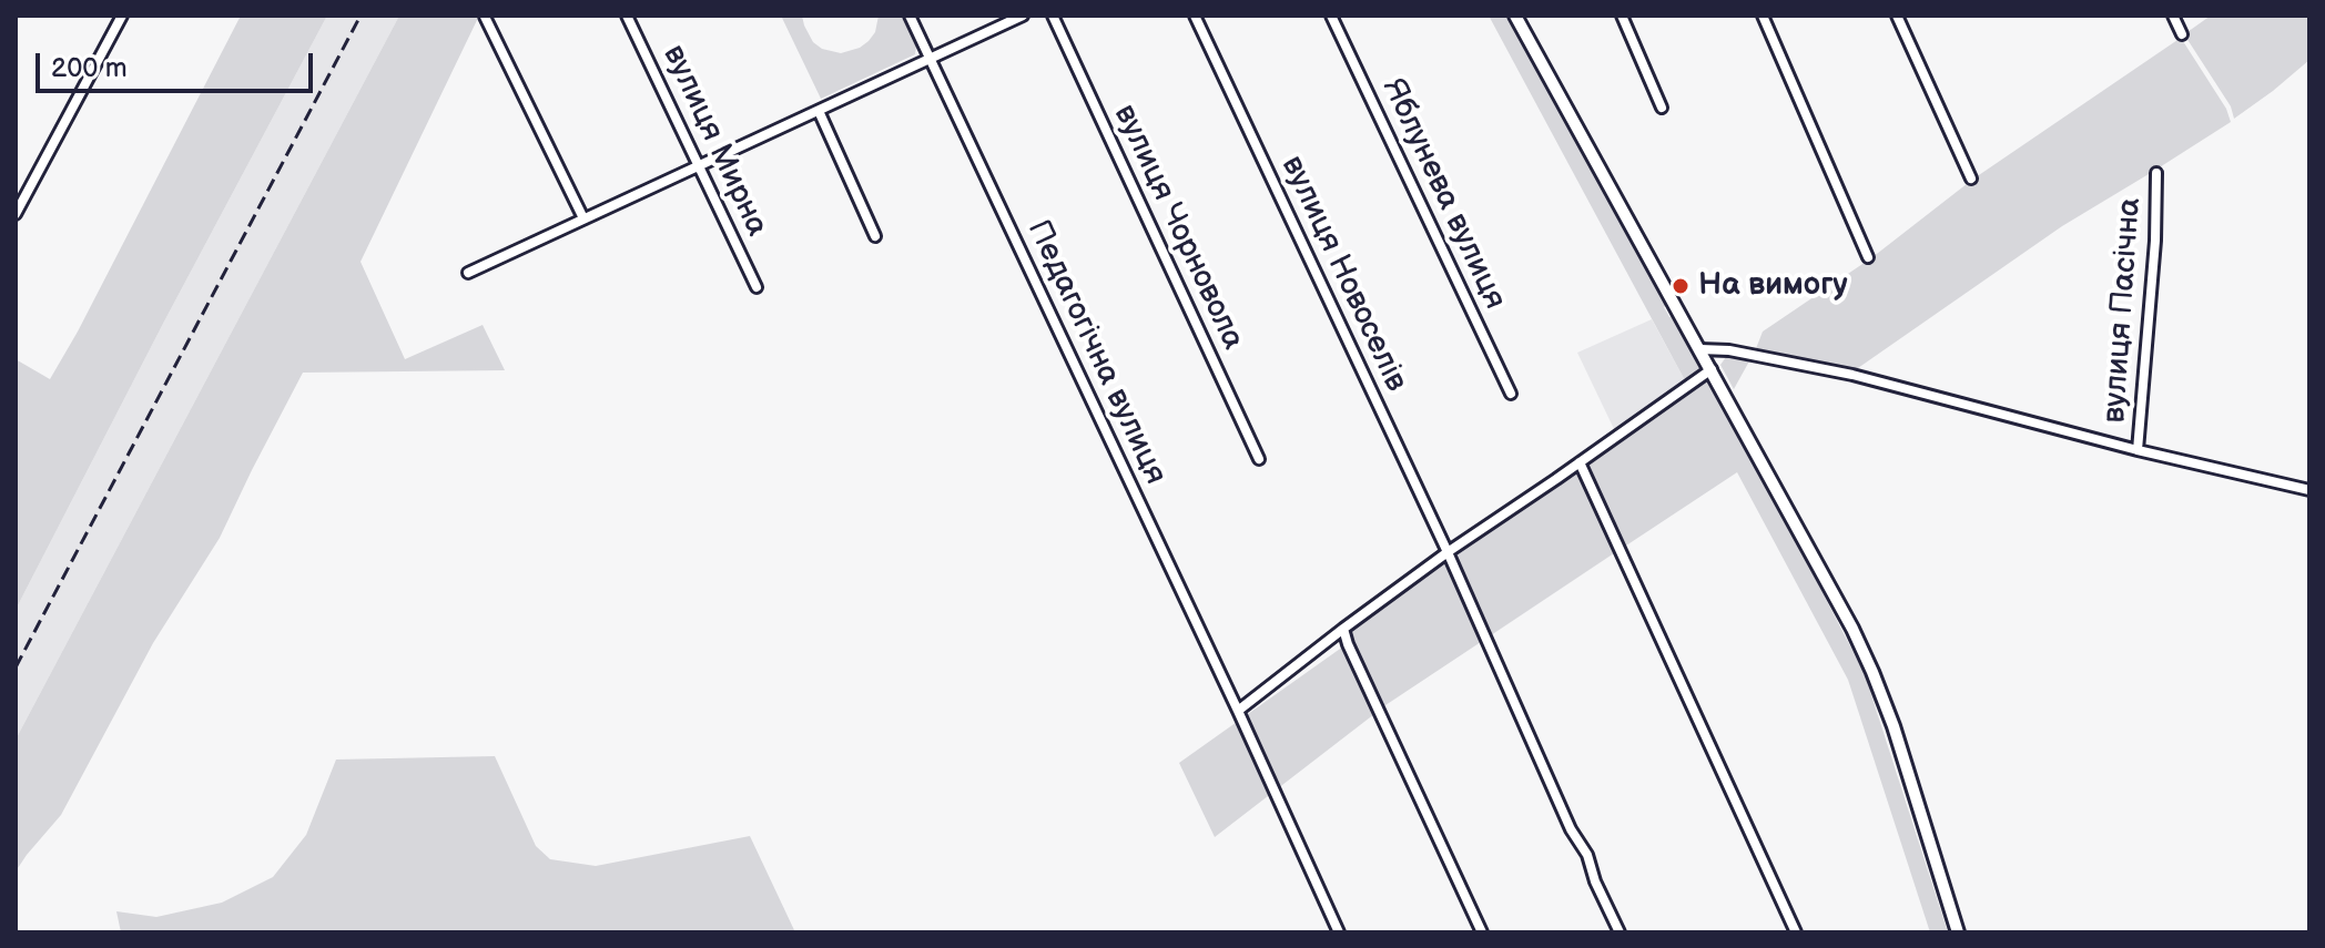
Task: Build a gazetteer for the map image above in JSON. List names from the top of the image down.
{
  "streets": {
    "street": [
      "вулиця Мирна",
      "Яблунева вулиця",
      "вулиця Чорновола",
      "вулиця Новоселів",
      "вулиця Пасічна",
      "Педагогічна вулиця"
    ]
  },
  "places": ["На вимогу"],
  "scale_bar": "200 m"
}
